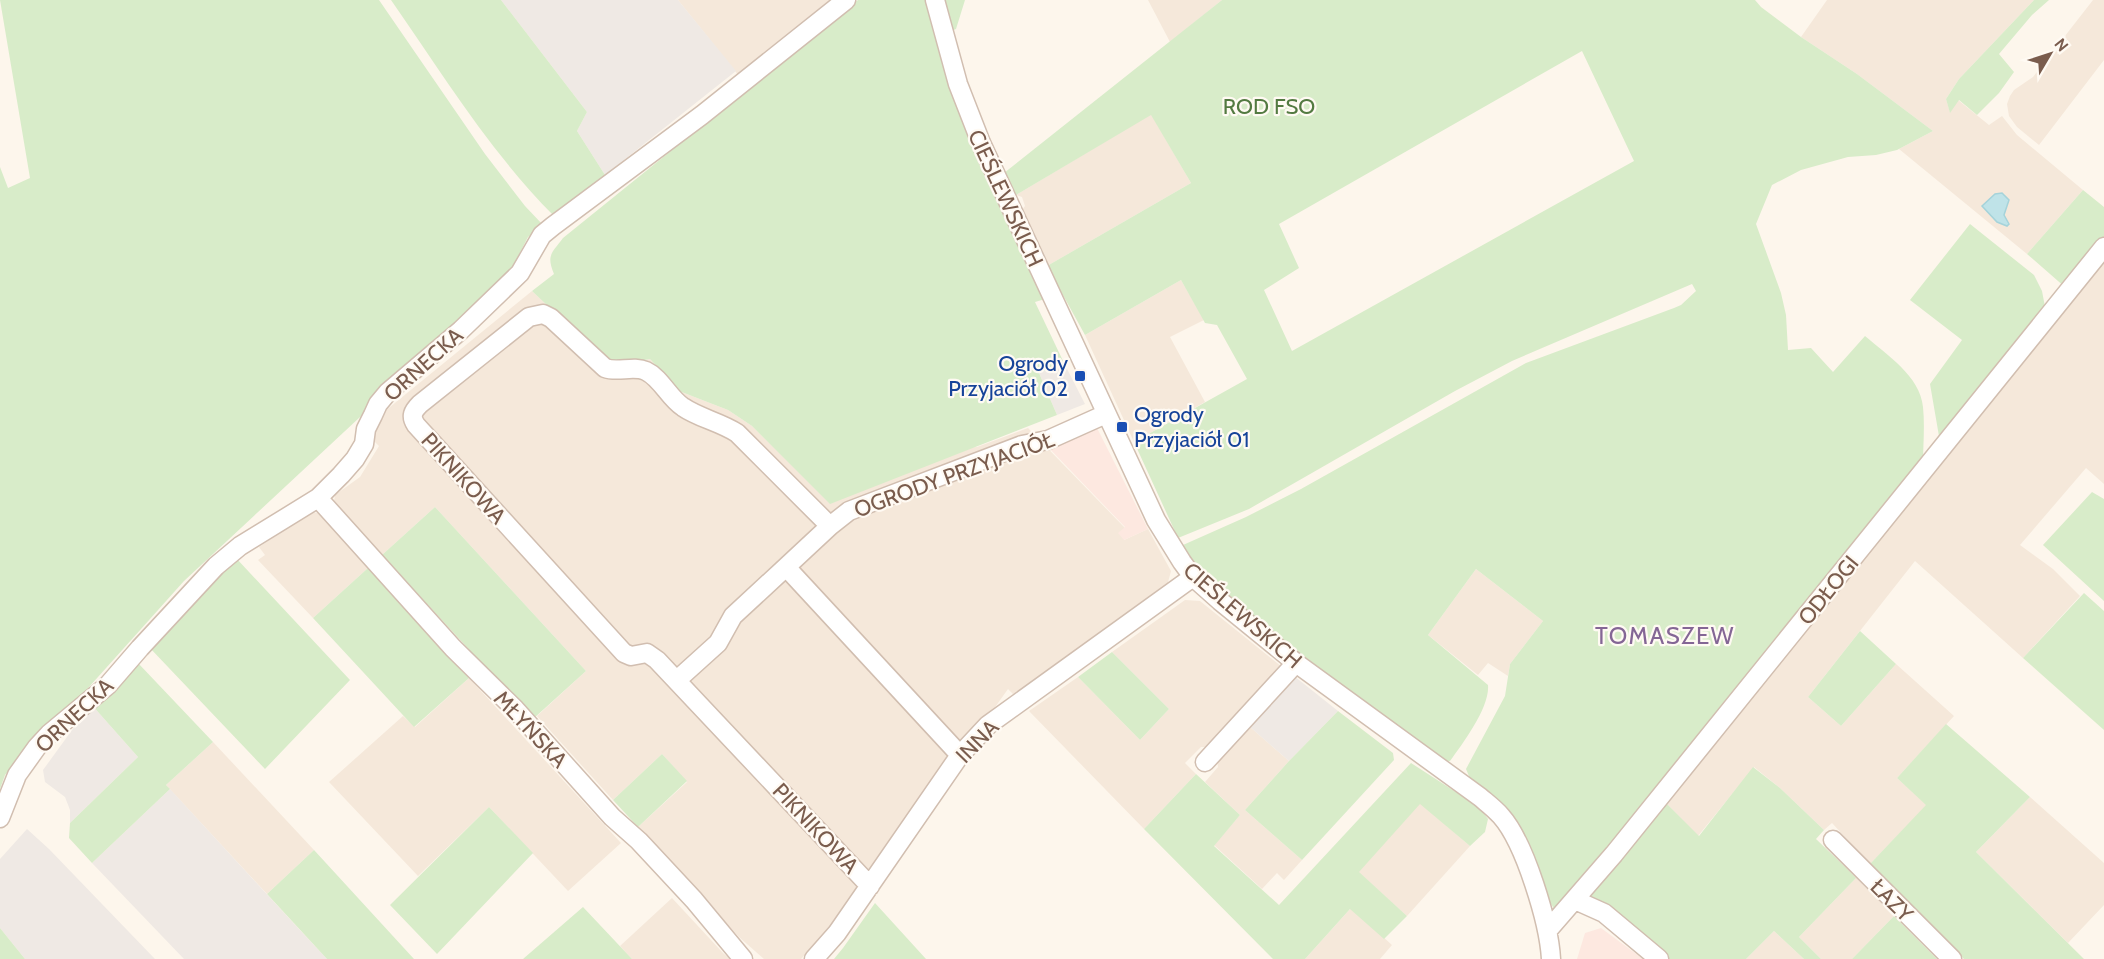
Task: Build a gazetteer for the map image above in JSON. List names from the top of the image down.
{
  "streets": {
    "street": [
      "CIEŚLEWSKICH",
      "ORNECKA",
      "OGRODY PRZYJACIÓŁ",
      "PIKNIKOWA",
      "ODŁOGI",
      "MŁYŃSKA",
      "INNA",
      "ŁAZY"
    ]
  },
  "crossings": [
    ["CIEŚLEWSKICH", "OGRODY PRZYJACIÓŁ"],
    ["CIEŚLEWSKICH", "ODŁOGI"],
    ["CIEŚLEWSKICH", "INNA"],
    ["ORNECKA", "MŁYŃSKA"],
    ["OGRODY PRZYJACIÓŁ", "PIKNIKOWA"],
    ["PIKNIKOWA", "INNA"]
  ],
  "districts": ["TOMASZEW"],
  "parks": ["ROD FSO"],
  "places": {
    "transit": ["Ogrody Przyjaciół 02", "Ogrody Przyjaciół 01"]
  },
  "north": "top right"
}
